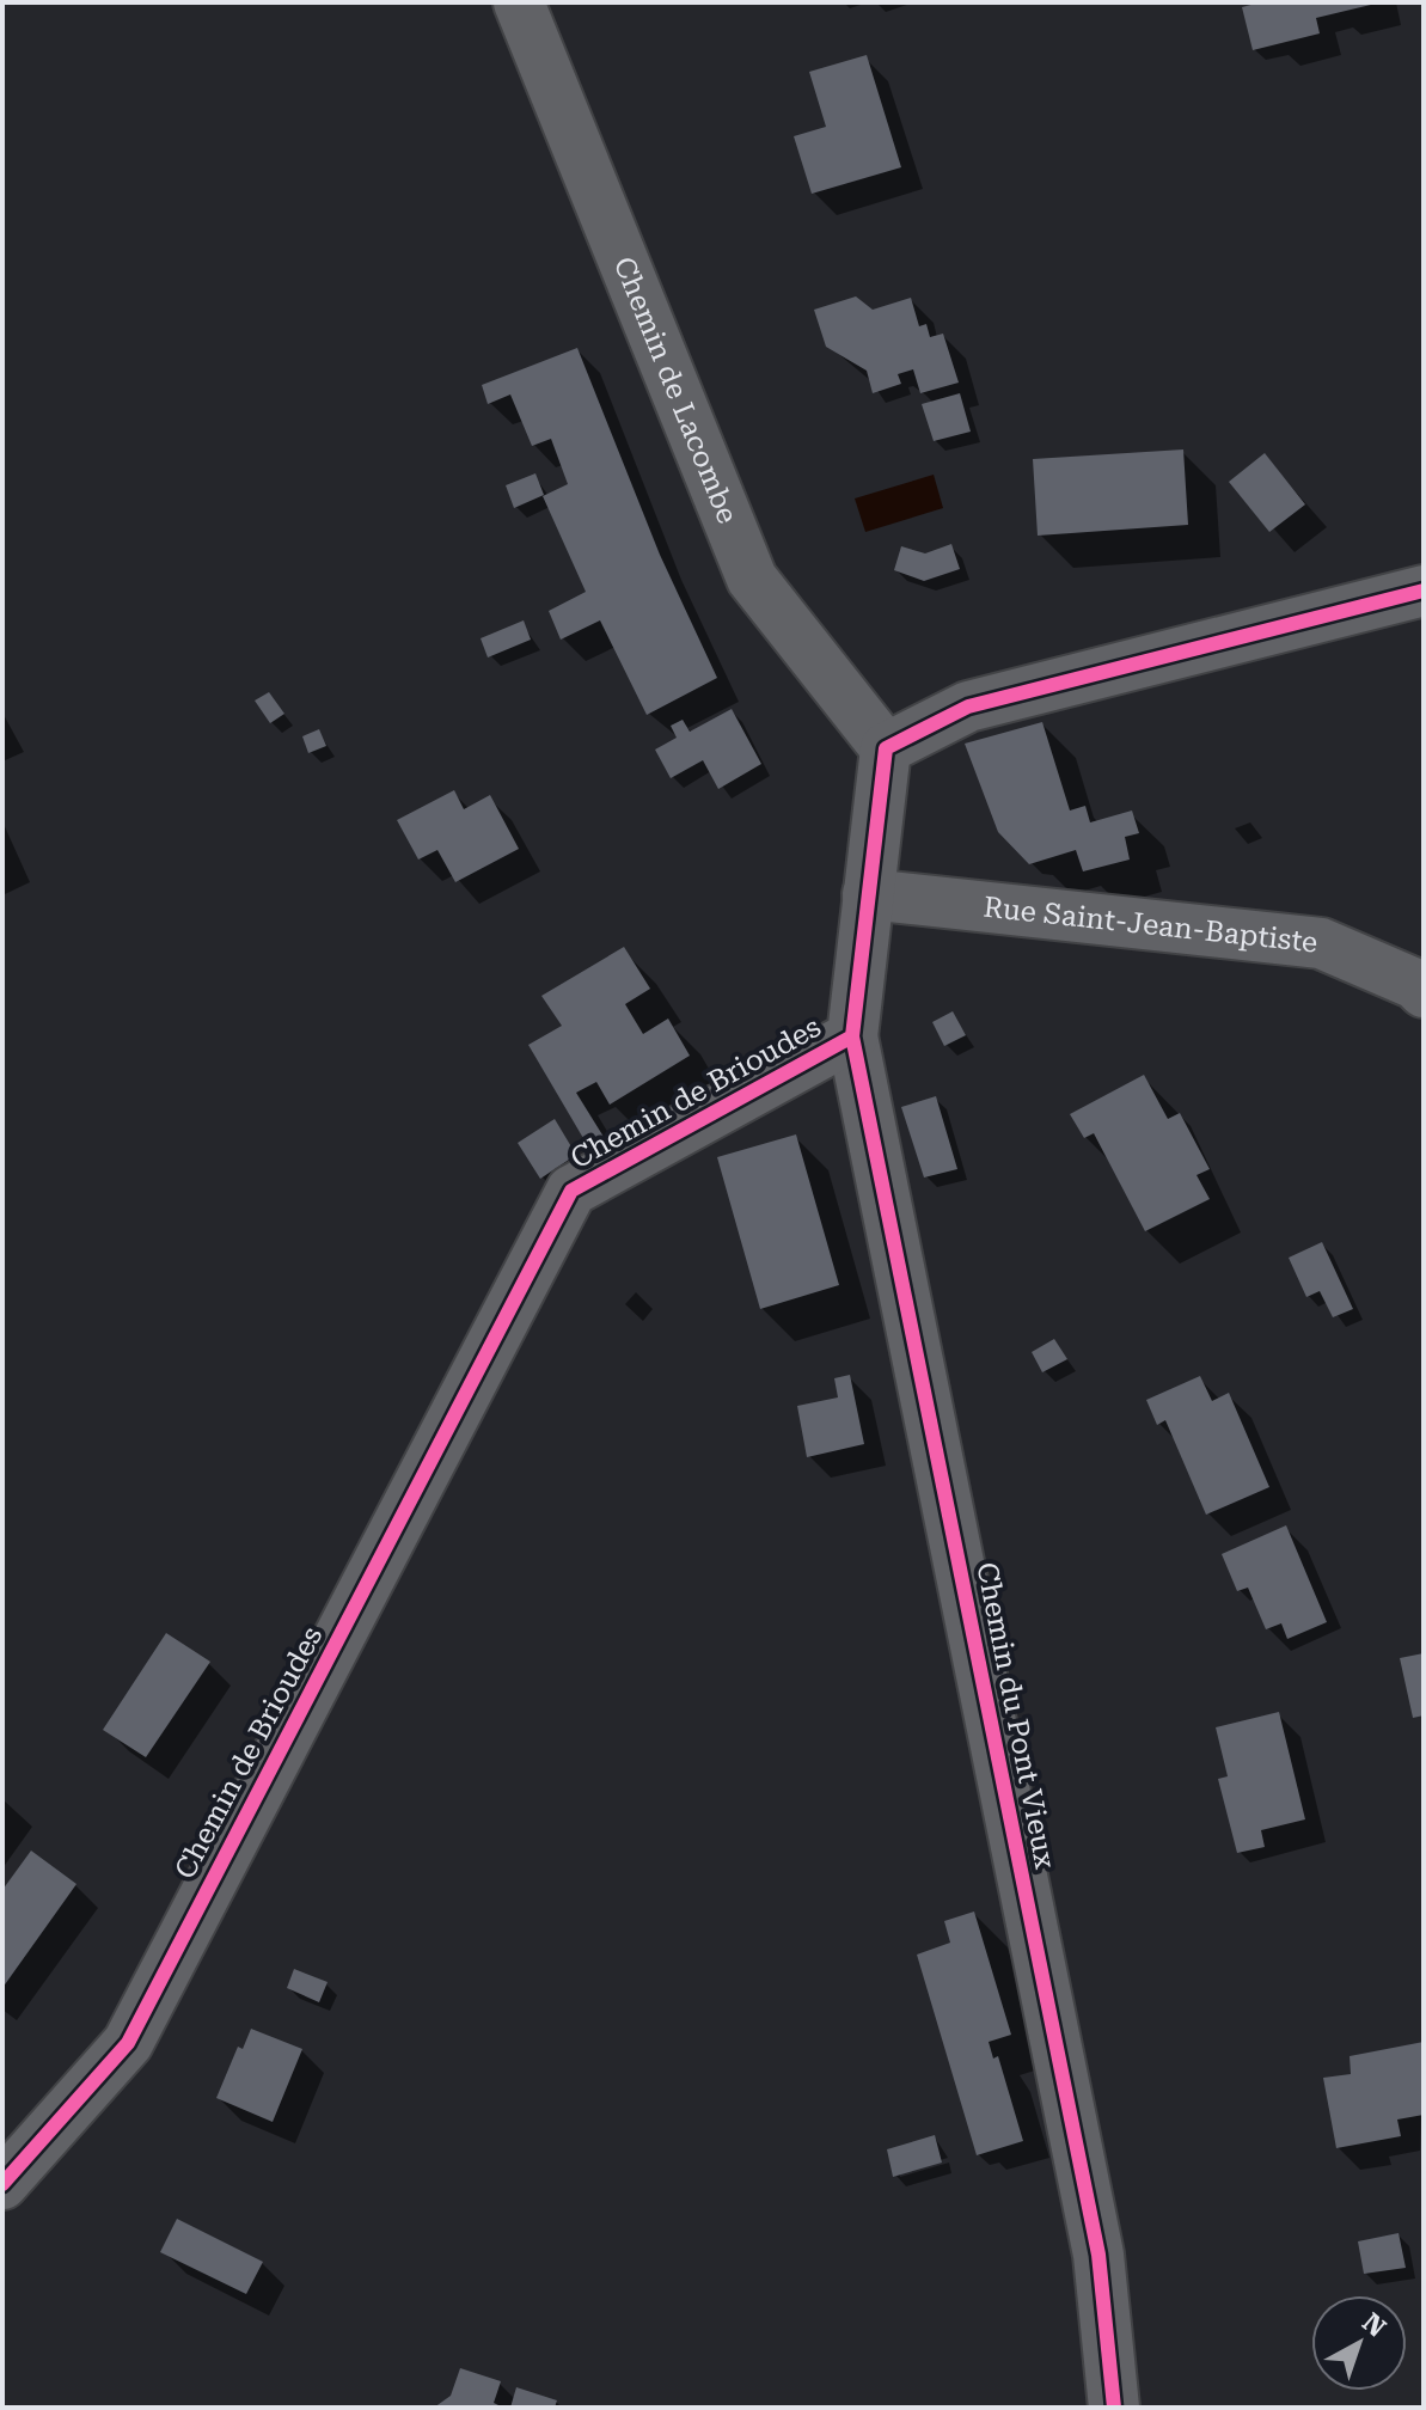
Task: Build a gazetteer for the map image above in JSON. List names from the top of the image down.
{
  "streets": {
    "street": [
      "Chemin de Lacombe",
      "Rue Saint-Jean-Baptiste",
      "Chemin de Brioudes",
      "Chemin du Pont Vieux"
    ]
  },
  "crossings": [
    ["Chemin de Lacombe", "Chemin de Brioudes"],
    ["Rue Saint-Jean-Baptiste", "Chemin de Brioudes"],
    ["Chemin de Brioudes", "Chemin du Pont Vieux"]
  ],
  "north": "top right"
}
